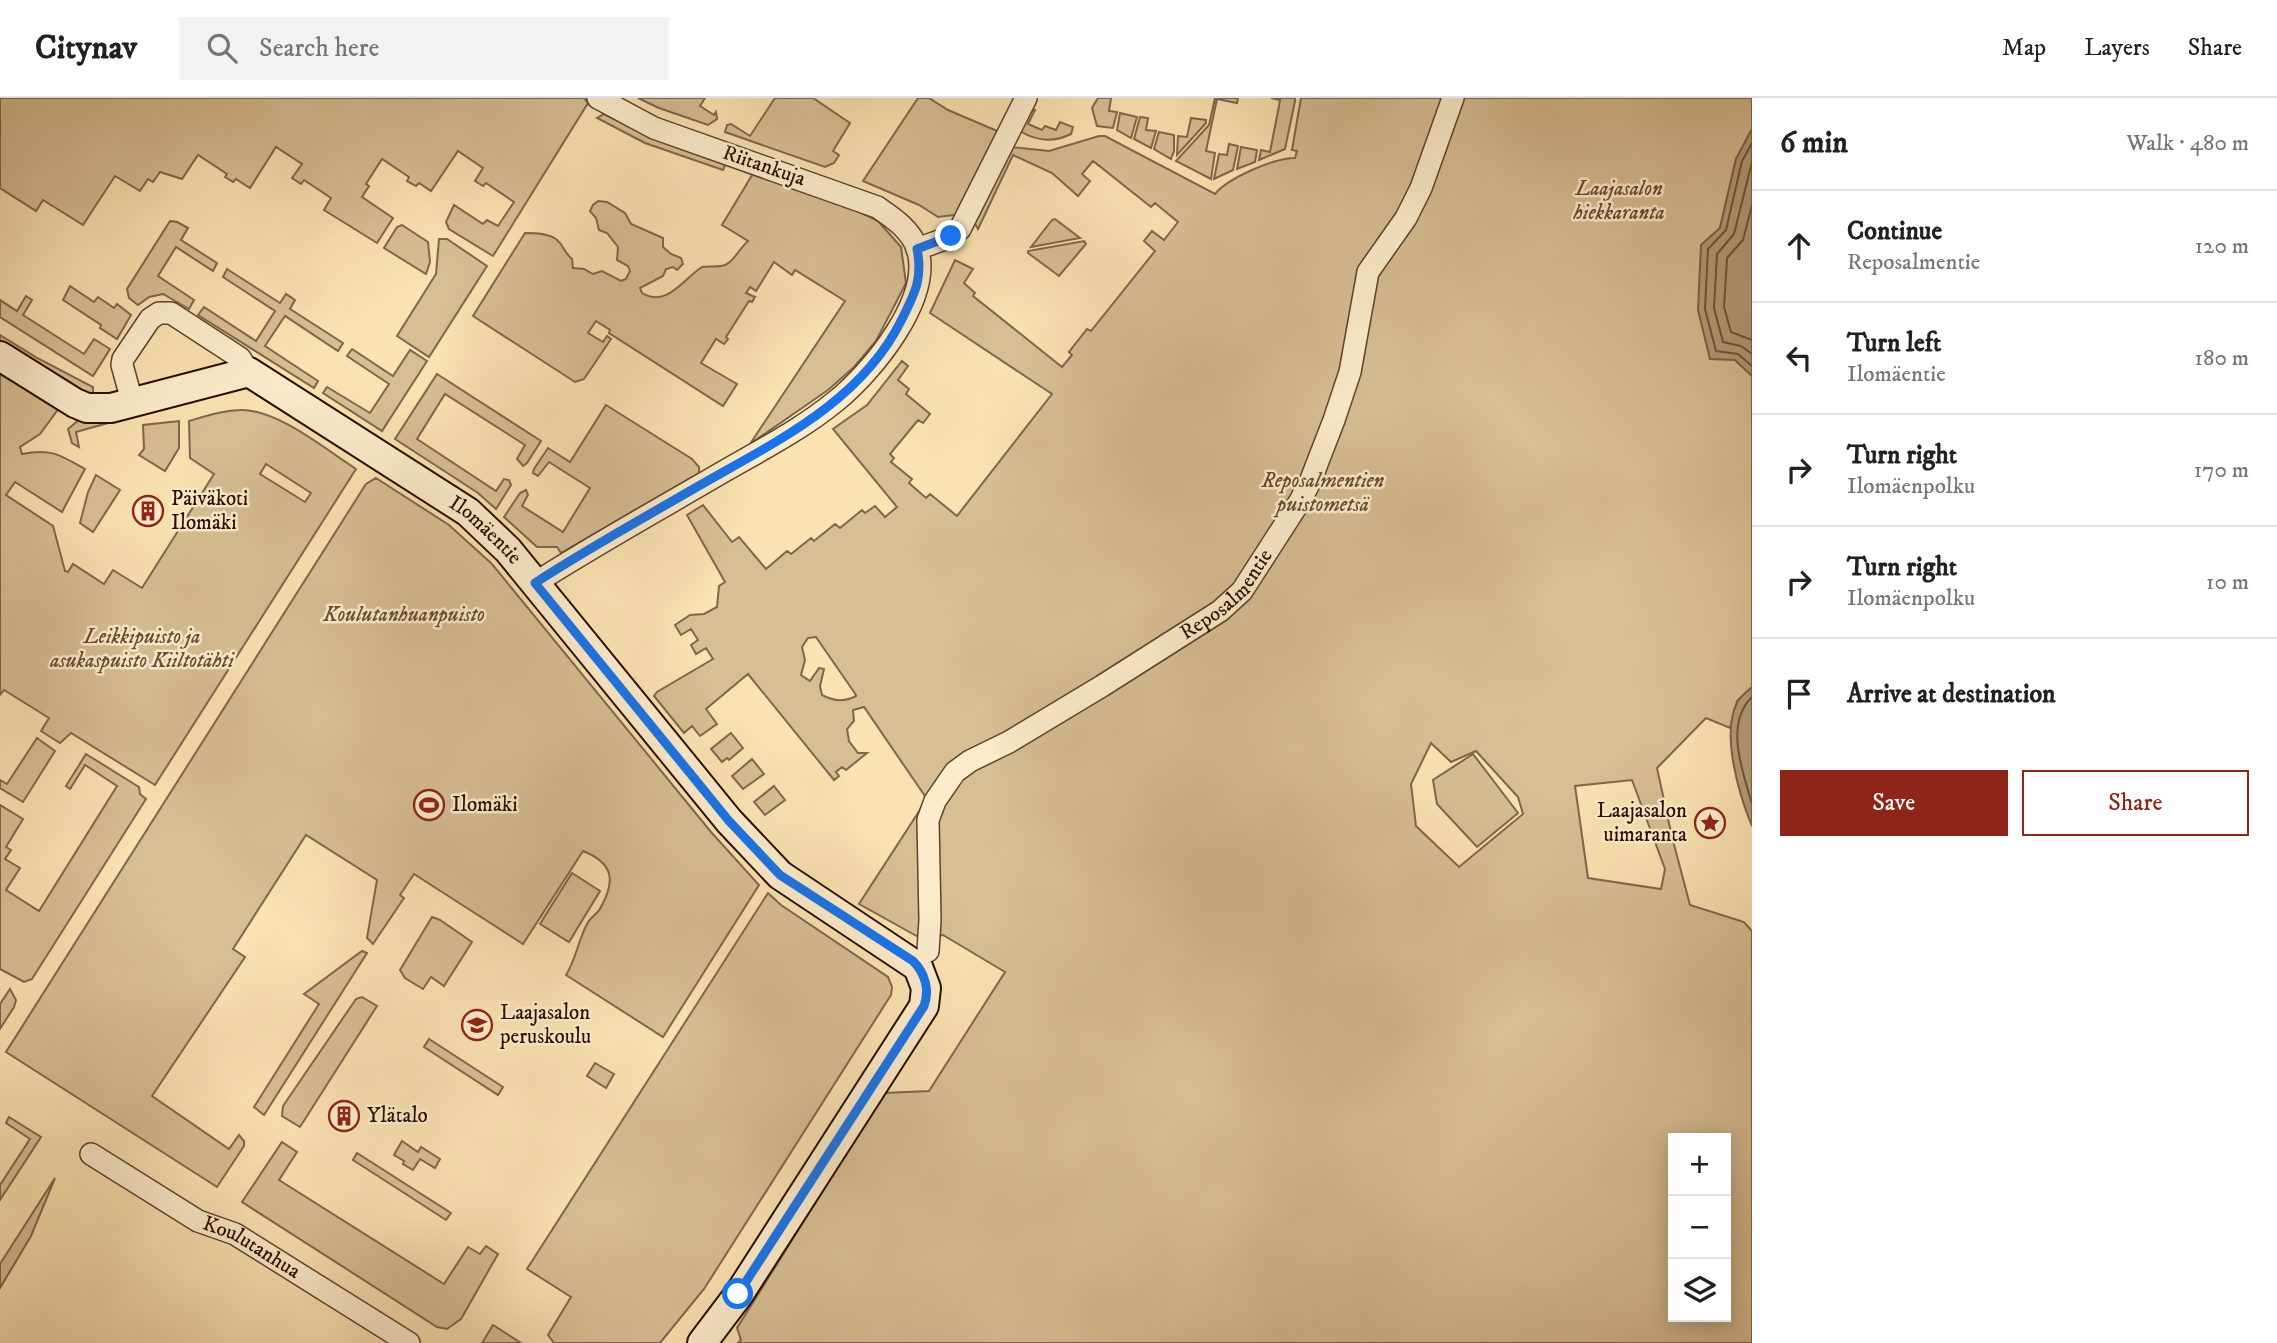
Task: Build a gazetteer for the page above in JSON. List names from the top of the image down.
{
  "streets": {
    "street": [
      "Riitankuja",
      "Ilomäentie",
      "Reposalmentie",
      "Koulutanhua"
    ]
  },
  "crossings": [
    ["Ilomäentie", "Reposalmentie"]
  ],
  "parks": [
    "Laajasalon hiekkaranta",
    "Reposalmentien puistometsä",
    "Koulutanhuanpuisto",
    "Leikkipuisto ja asukaspuisto Kiiltotähti"
  ],
  "places": {
    "building": ["Päiväkoti Ilomäki", "Ylätalo"],
    "sports": ["Ilomäki"],
    "place": ["Laajasalon uimaranta"],
    "school or university": ["Laajasalon peruskoulu"]
  },
  "page": {
    "header": "Citynav",
    "search": "Search here",
    "nav": ["Map", "Layers", "Share"],
    "heading": ["6 min", "Walk · 480 m"],
    "list": [
      ["Continue", "Reposalmentie", "120 m"],
      ["Turn left", "Ilomäentie", "180 m"],
      ["Turn right", "Ilomäenpolku", "170 m"],
      ["Turn right", "Ilomäenpolku", "10 m"],
      "Arrive at destination"
    ],
    "buttons": ["Save", "Share"],
    "map_buttons": ["+", "−"]
  }
}
